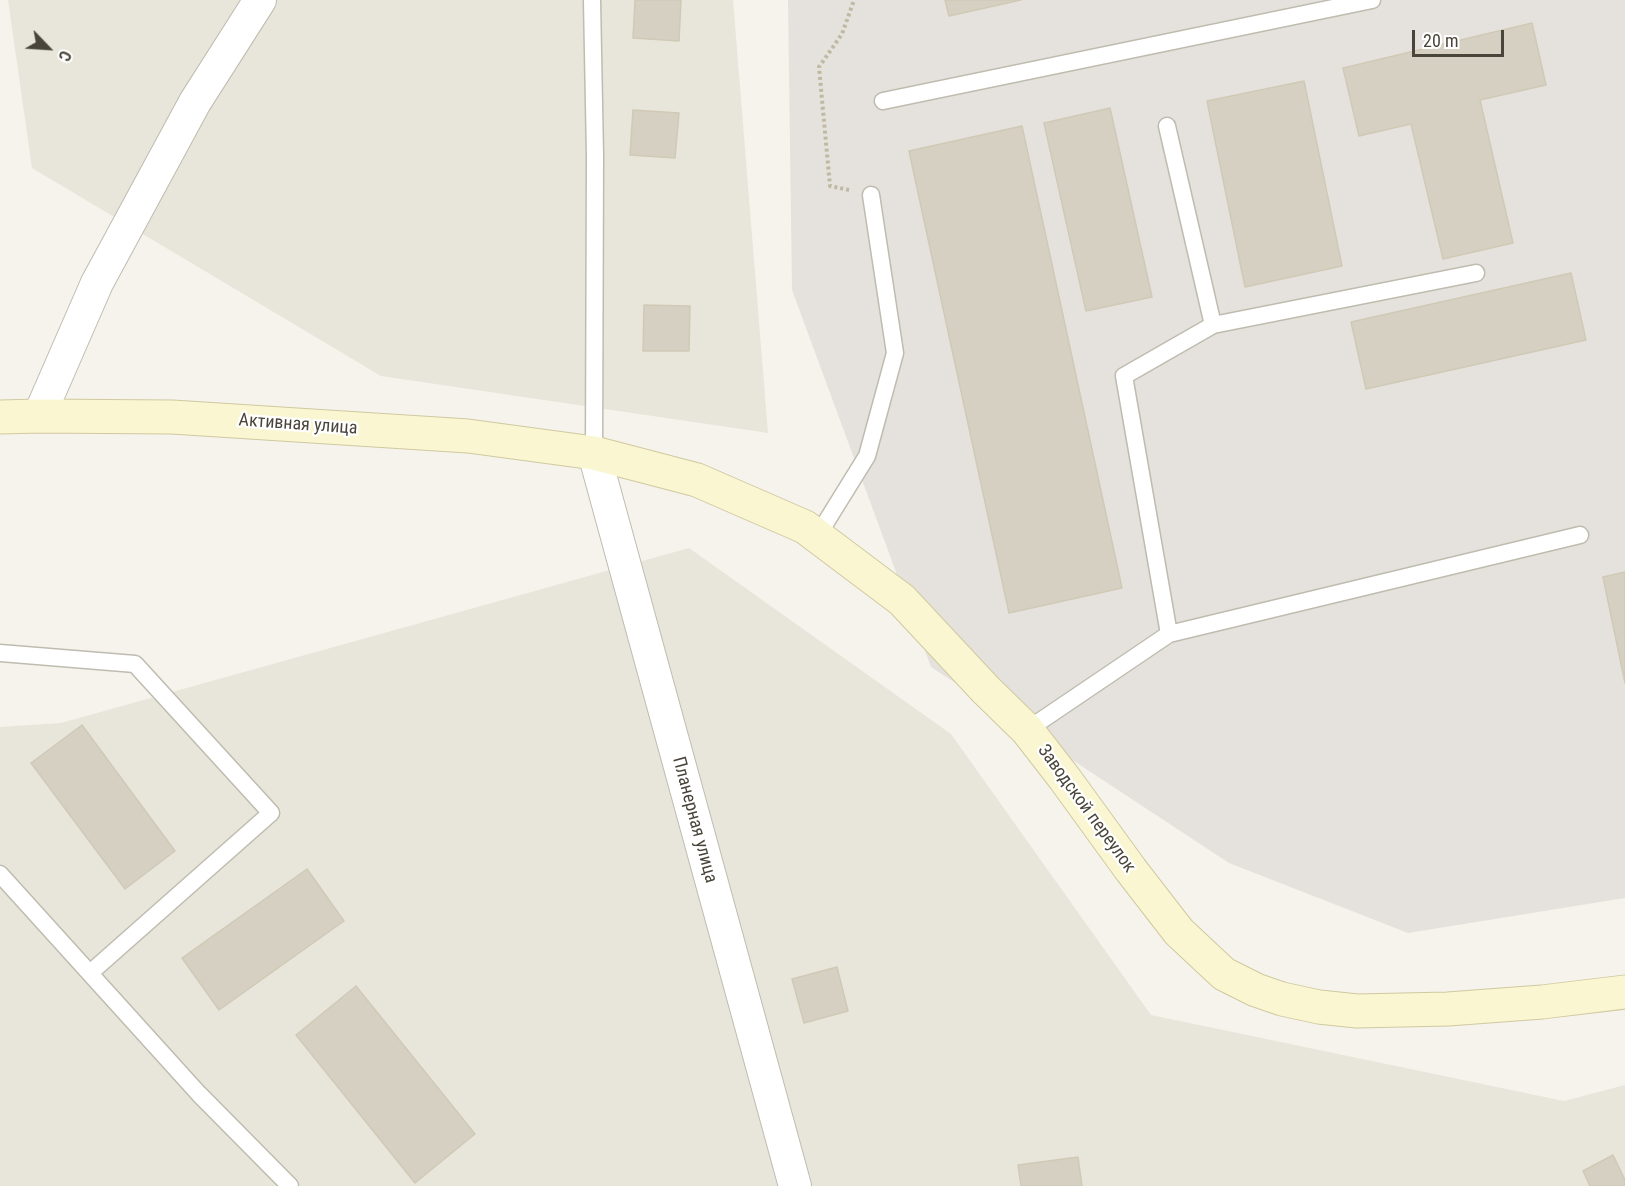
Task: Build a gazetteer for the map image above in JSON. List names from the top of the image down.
{
  "streets": {
    "main road": ["Активная улица", "Заводской переулок"],
    "street": ["Планерная улица"]
  },
  "crossings": [
    ["Активная улица", "Заводской переулок"],
    ["Активная улица", "Планерная улица"],
    ["Заводской переулок", "Планерная улица"]
  ],
  "scale_bar": "20 m",
  "north": "bottom right"
}
